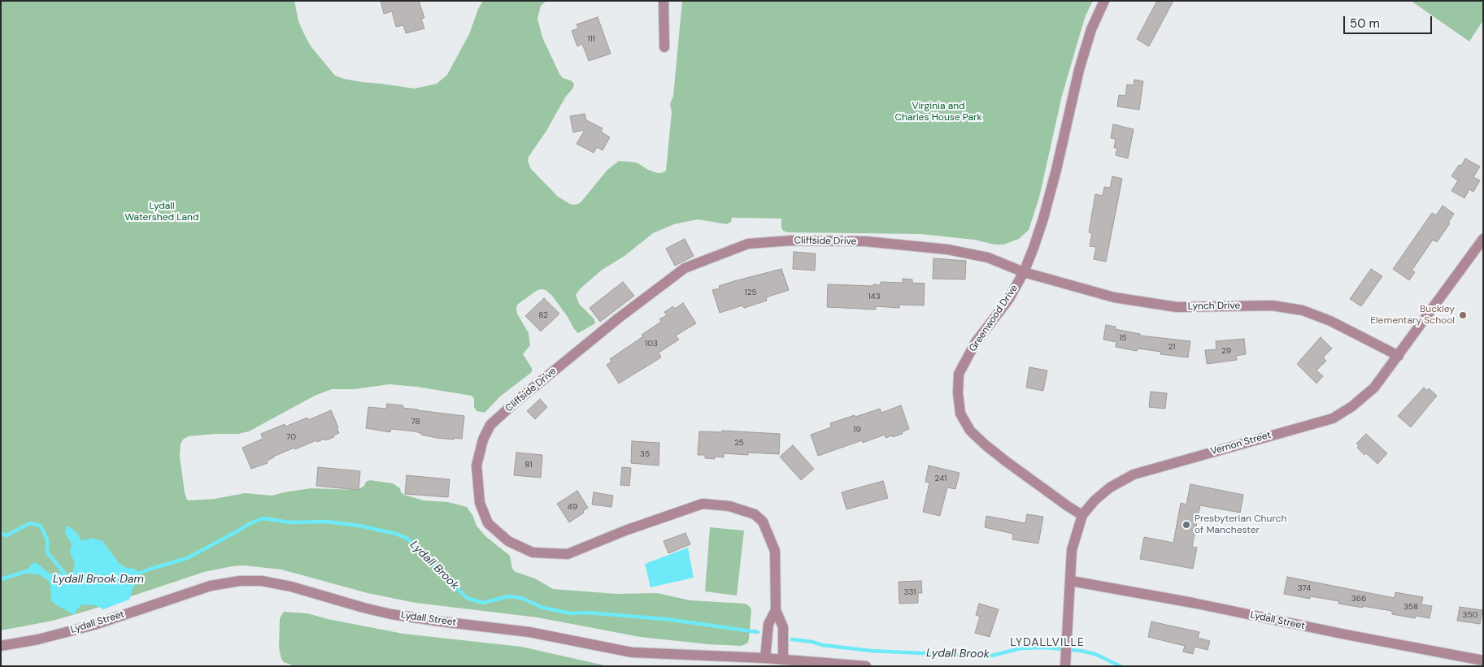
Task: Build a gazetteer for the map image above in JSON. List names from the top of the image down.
{
  "streets": {
    "street": [
      "Cliffside Drive",
      "Lynch Drive",
      "Greenwood Drive",
      "Vernon Street",
      "Lydall Street"
    ]
  },
  "crossings": [
    ["Cliffside Drive", "Lynch Drive"],
    ["Cliffside Drive", "Greenwood Drive"],
    ["Cliffside Drive", "Lydall Street"],
    ["Lynch Drive", "Greenwood Drive"],
    ["Lynch Drive", "Vernon Street"],
    ["Greenwood Drive", "Vernon Street"],
    ["Vernon Street", "Lydall Street"]
  ],
  "districts": ["LYDALLVILLE"],
  "water": ["Lydall Brook", "Lydall Brook Dam"],
  "parks": ["Virginia and Charles House Park", "Lydall Watershed Land"],
  "places": ["Buckley Elementary School", "Presbyterian Church of Manchester"],
  "house_numbers": [
    "111",
    "125",
    "143",
    "82",
    "15",
    "103",
    "21",
    "29",
    "78",
    "19",
    "70",
    "25",
    "35",
    "81",
    "241",
    "49",
    "374",
    "331",
    "366",
    "358",
    "350"
  ],
  "scale_bar": "50 m"
}
